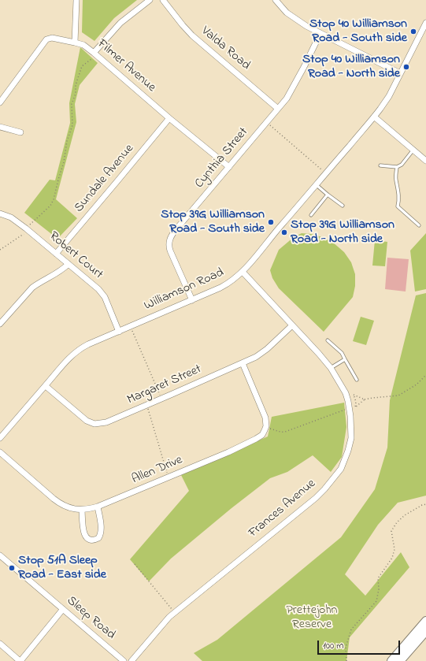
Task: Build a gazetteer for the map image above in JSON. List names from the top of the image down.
{
  "streets": {
    "street": [
      "Valda Road",
      "Filmer Avenue",
      "Cynthia Street",
      "Sundale Avenue",
      "Robert Court",
      "Williamson Road",
      "Margaret Street",
      "Allen Drive",
      "Frances Avenue",
      "Sleep Road"
    ]
  },
  "crossings": [
    ["Valda Road", "Cynthia Street"],
    ["Filmer Avenue", "Cynthia Street"],
    ["Filmer Avenue", "Sundale Avenue"],
    ["Cynthia Street", "Williamson Road"],
    ["Sundale Avenue", "Robert Court"],
    ["Robert Court", "Williamson Road"],
    ["Williamson Road", "Margaret Street"],
    ["Williamson Road", "Frances Avenue"],
    ["Margaret Street", "Allen Drive"],
    ["Margaret Street", "Frances Avenue"]
  ],
  "parks": ["Prettejohn Reserve"],
  "places": [
    "Stop 40 Williamson Road - South side",
    "Stop 40 Williamson Road - North side",
    "Stop 39G Williamson Road - South side",
    "Stop 39G Williamson Road - North side",
    "Stop 51A Sleep Road - East side"
  ],
  "scale_bar": "100 m"
}
